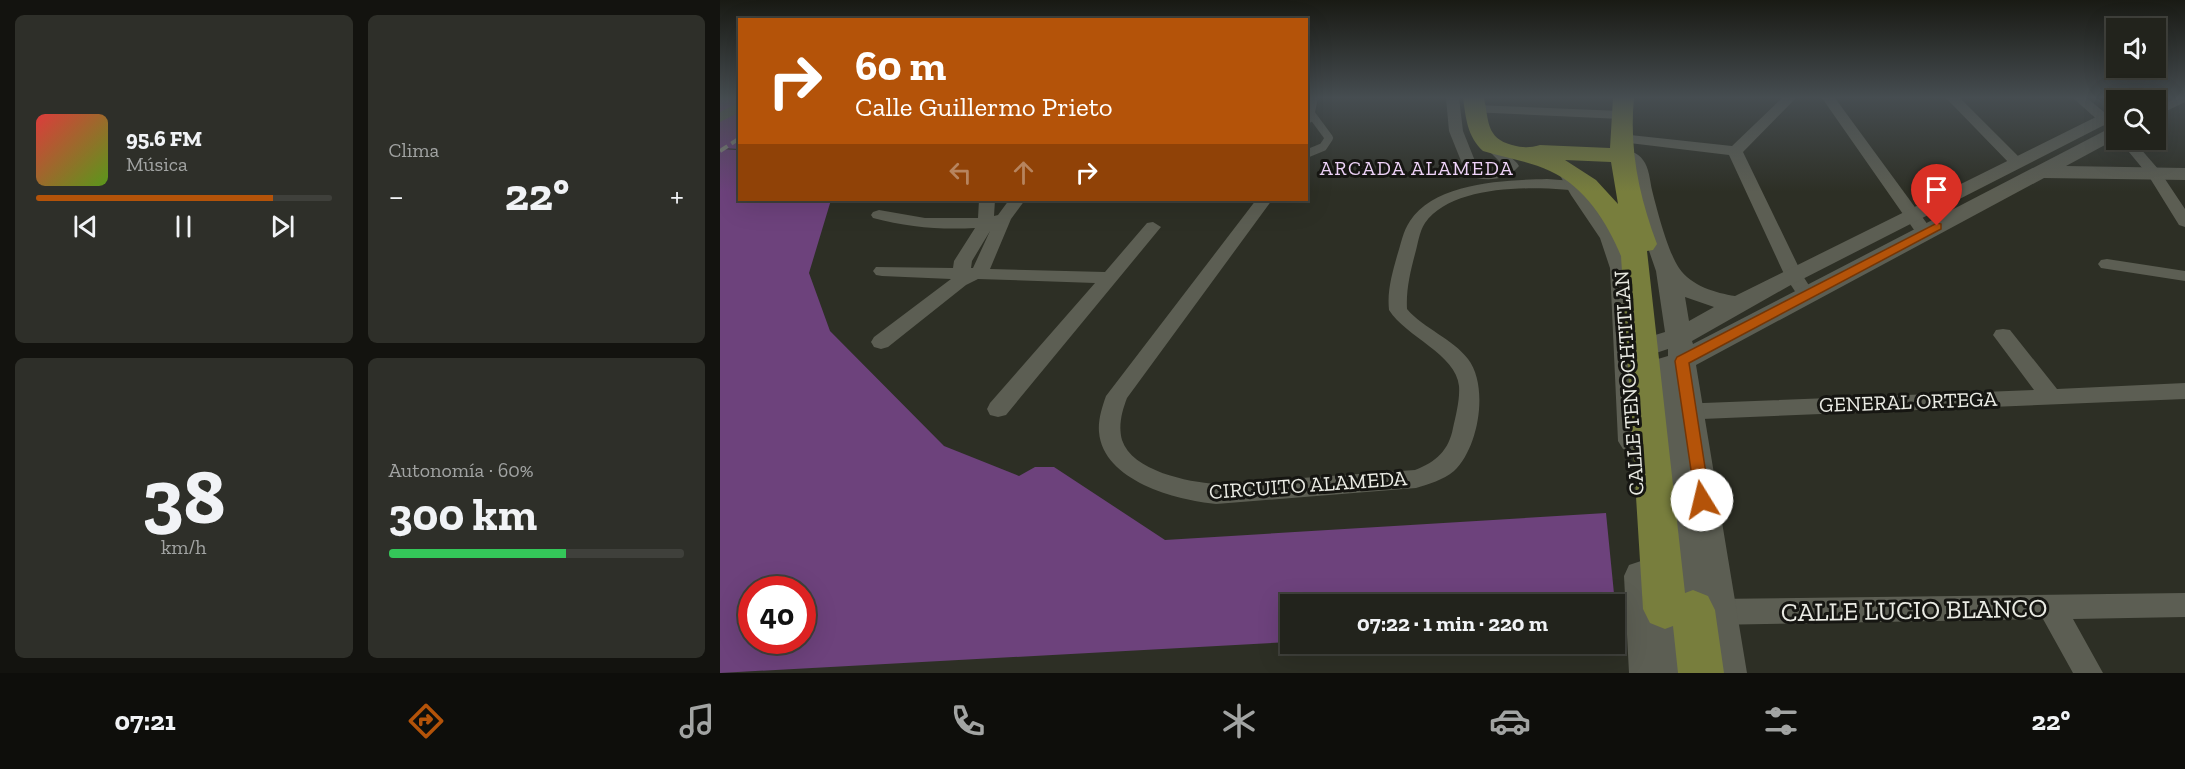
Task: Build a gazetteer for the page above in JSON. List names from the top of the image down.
{
  "streets": {
    "main road": ["CALLE TENOCHTITLAN"],
    "street": ["GENERAL ORTEGA", "CIRCUITO ALAMEDA", "CALLE LUCIO BLANCO"]
  },
  "crossings": [
    ["CALLE TENOCHTITLAN", "GENERAL ORTEGA"],
    ["CALLE TENOCHTITLAN", "CIRCUITO ALAMEDA"],
    ["CALLE TENOCHTITLAN", "CALLE LUCIO BLANCO"]
  ],
  "districts": ["ARCADA ALAMEDA"],
  "page": {
    "tile": [
      "Clima",
      ["38", "km/h"],
      ["Autonomía · 60%", "300 km"]
    ],
    "turn": ["60 m", "Calle Guillermo Prieto"],
    "song": ["95.6 FM", "Música"],
    "heat": ["−", "22°", "+"],
    "limit": "40",
    "trip": "07:22 · 1 min · 220 m",
    "tabs": ["07:21", "22°"]
  }
}
